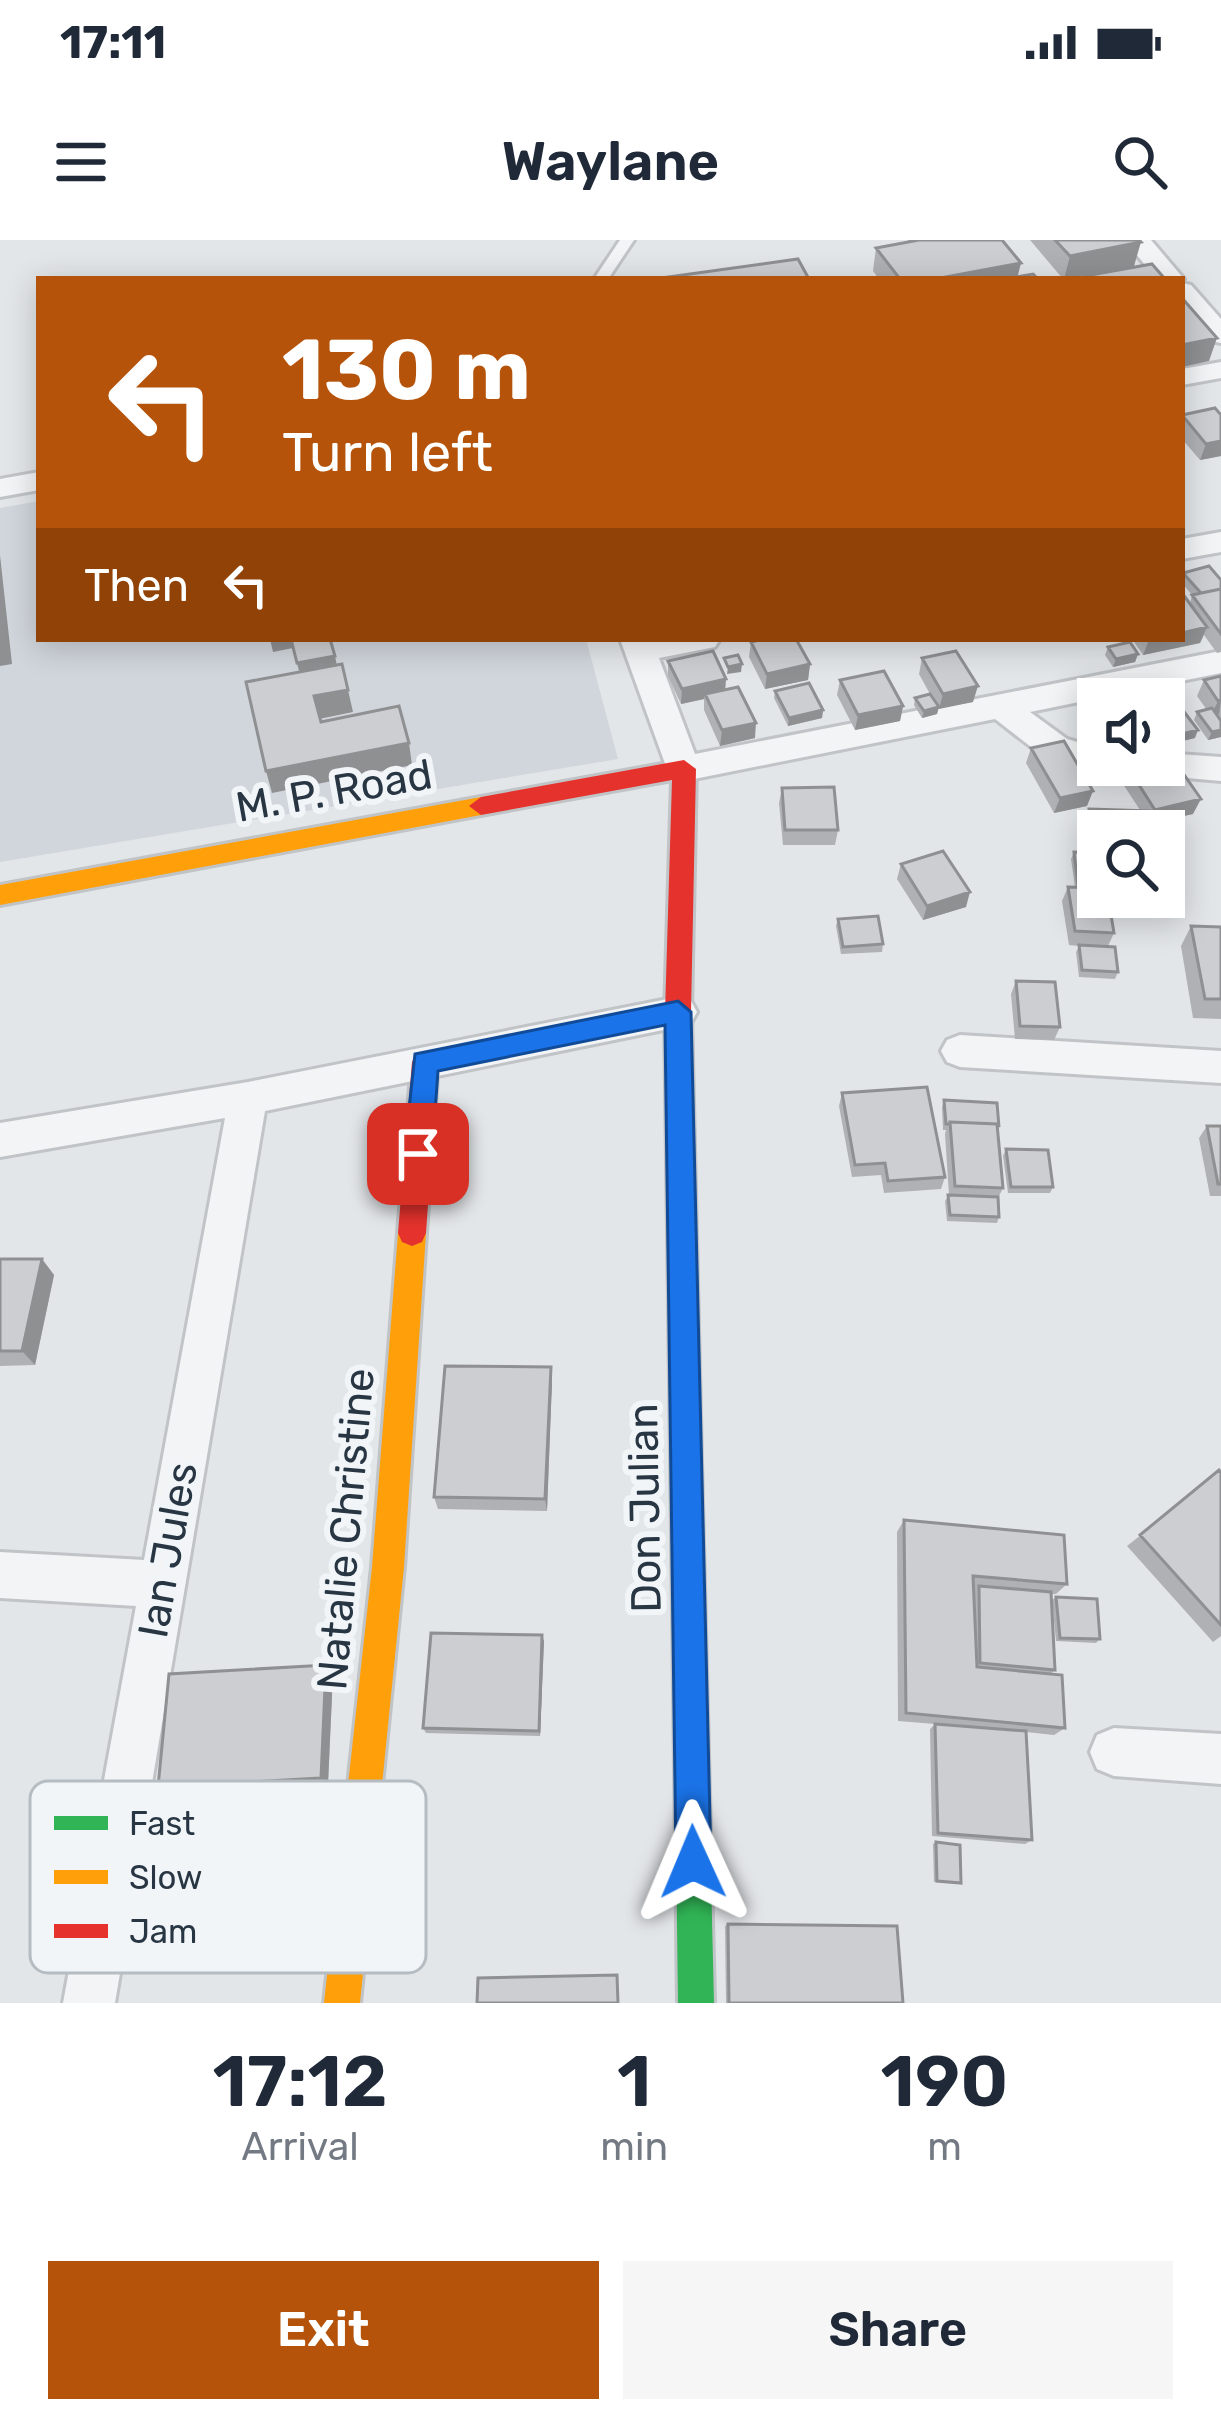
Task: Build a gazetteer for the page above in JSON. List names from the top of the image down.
{
  "streets": {
    "street": [
      "M. P. Road",
      "Don Julian",
      "Natalie Christine",
      "Ian Jules"
    ]
  },
  "crossings": [
    ["M. P. Road", "Don Julian"]
  ],
  "legend": ["Fast", "Slow", "Jam"],
  "page": {
    "status": "17:11",
    "header": "Waylane",
    "turn": ["130 m", "Turn left"],
    "then": "Then",
    "eta": [
      "17:12",
      "Arrival",
      "1",
      "min",
      "190",
      "m"
    ],
    "buttons": ["Exit", "Share"]
  }
}
